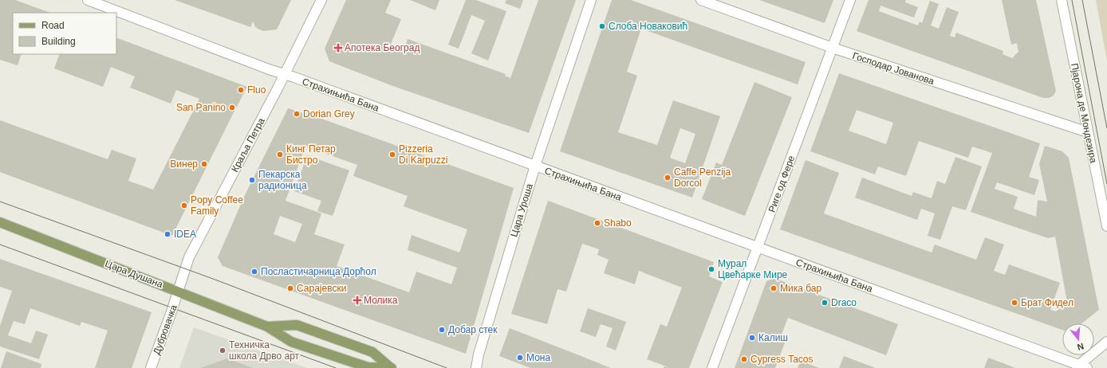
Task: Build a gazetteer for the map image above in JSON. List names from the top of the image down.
{
  "streets": {
    "main road": ["Цара Душана"],
    "street": [
      "Господар Јованова",
      "Страхињића Бана",
      "Пјарона де Мондезира",
      "Краља Петра",
      "Риге од Фере",
      "Цара Уроша",
      "Дубровачка"
    ]
  },
  "crossings": [
    ["Господар Јованова", "Пјарона де Мондезира"],
    ["Господар Јованова", "Риге од Фере"],
    ["Страхињића Бана", "Краља Петра"],
    ["Страхињића Бана", "Риге од Фере"],
    ["Страхињића Бана", "Цара Уроша"],
    ["Краља Петра", "Цара Душана"],
    ["Краља Петра", "Дубровачка"],
    ["Цара Душана", "Дубровачка"]
  ],
  "places": {
    "other": [
      "Слоба Новаковић",
      "Fluo",
      "San Panino",
      "Dorian Grey",
      "Кинг Петар Бистро",
      "Pizzeria Di Karpuzzi",
      "Винер",
      "Caffe Penzija Dorcol",
      "Пекарска радионица",
      "Popy Coffee Family",
      "Shabo",
      "IDEA",
      "Мурал Цвећарке Мире",
      "Посластичарница Дорћол",
      "Сарајевски",
      "Мика бар",
      "Draco",
      "Брат Фидел",
      "Добар стек",
      "Калиш",
      "Техничка школа Дрво арт",
      "Мона",
      "Cypress Tacos"
    ],
    "health": ["Апотека Београд", "Молика"]
  },
  "legend": ["Road", "Building"],
  "north": "bottom"
}
